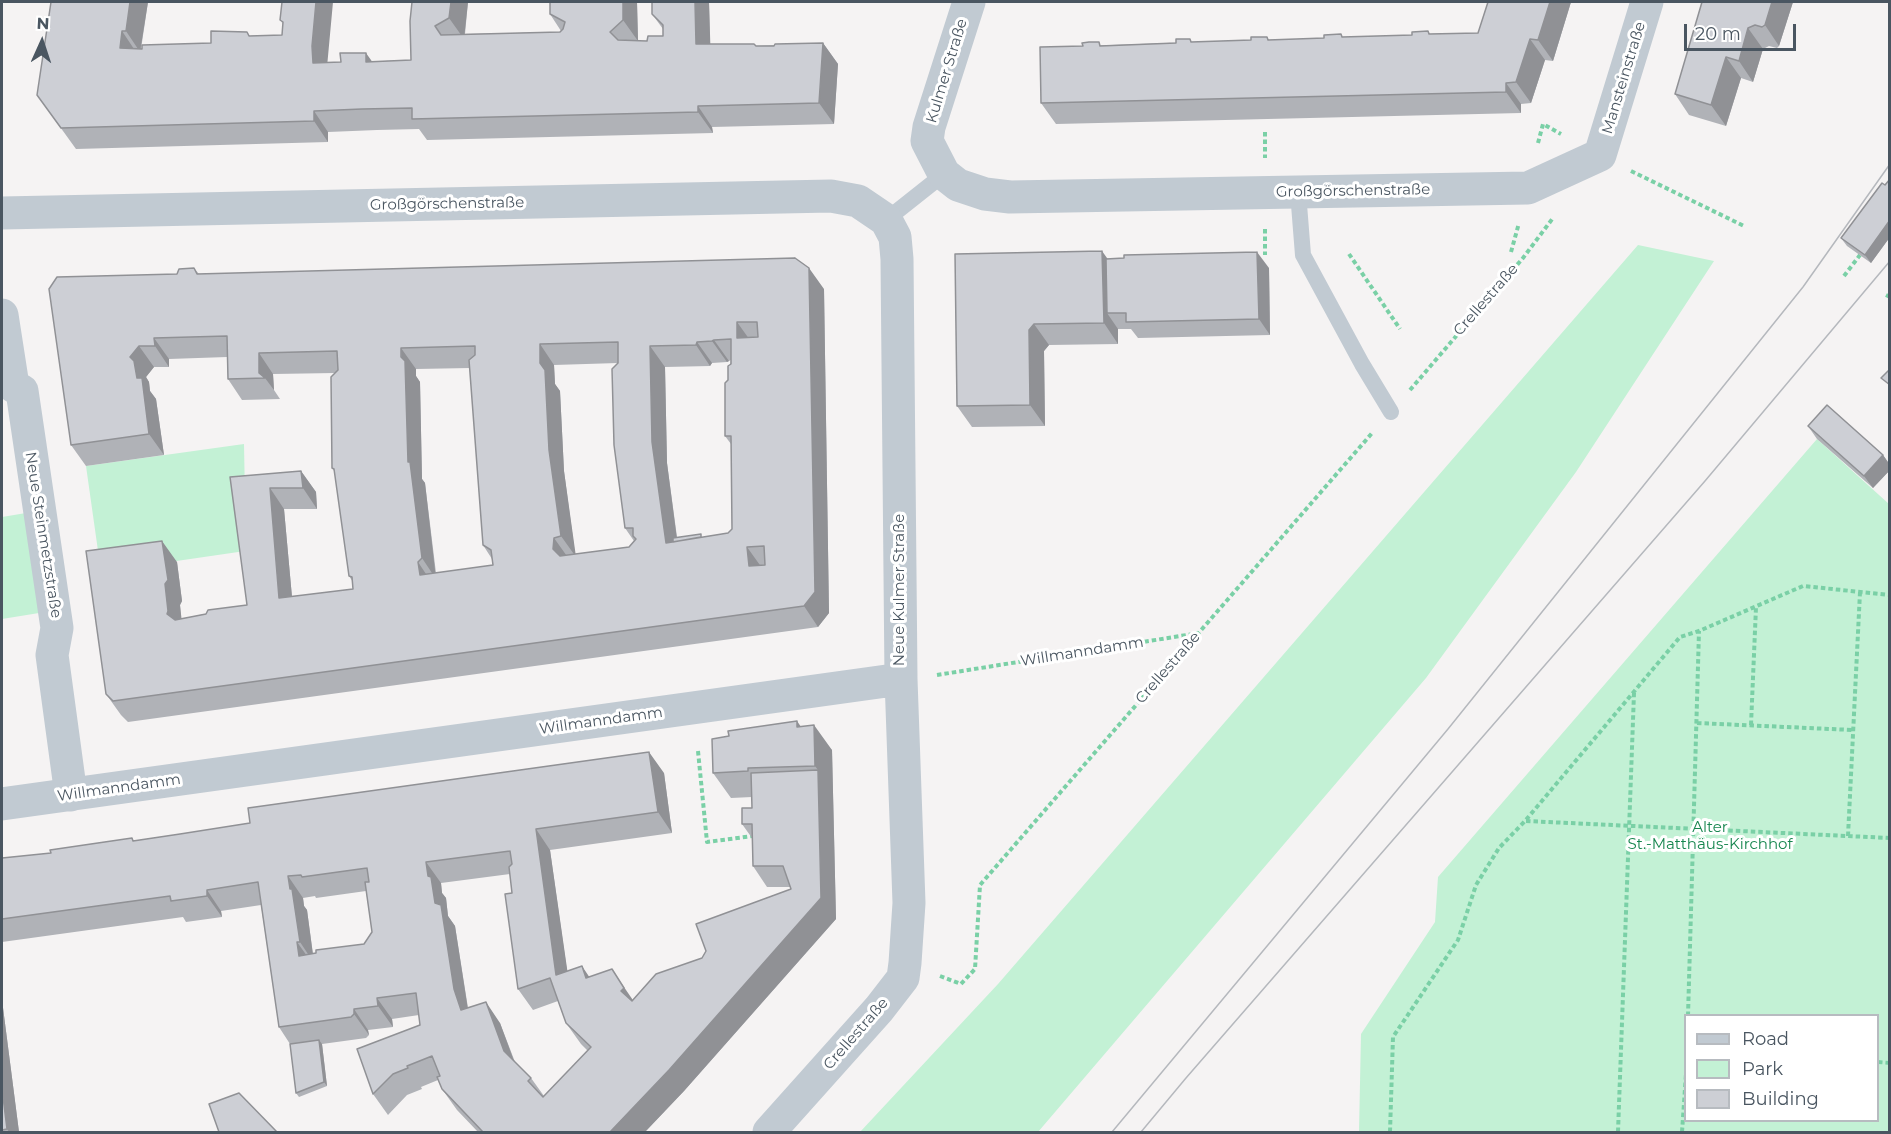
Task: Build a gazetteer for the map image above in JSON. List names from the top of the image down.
{
  "streets": {
    "street": [
      "Kulmer Straße",
      "Mansteinstraße",
      "Großgörschenstraße",
      "Crellestraße",
      "Neue Steinmetzstraße",
      "Neue Kulmer Straße",
      "Willmanndamm"
    ]
  },
  "crossings": [
    ["Kulmer Straße", "Großgörschenstraße"],
    ["Mansteinstraße", "Großgörschenstraße"],
    ["Großgörschenstraße", "Neue Kulmer Straße"],
    ["Crellestraße", "Neue Kulmer Straße"],
    ["Crellestraße", "Willmanndamm"],
    ["Neue Steinmetzstraße", "Willmanndamm"],
    ["Neue Kulmer Straße", "Willmanndamm"]
  ],
  "parks": ["Alter St.-Matthäus-Kirchhof"],
  "legend": ["Road", "Park", "Building"],
  "scale_bar": "20 m",
  "north": "top"
}
